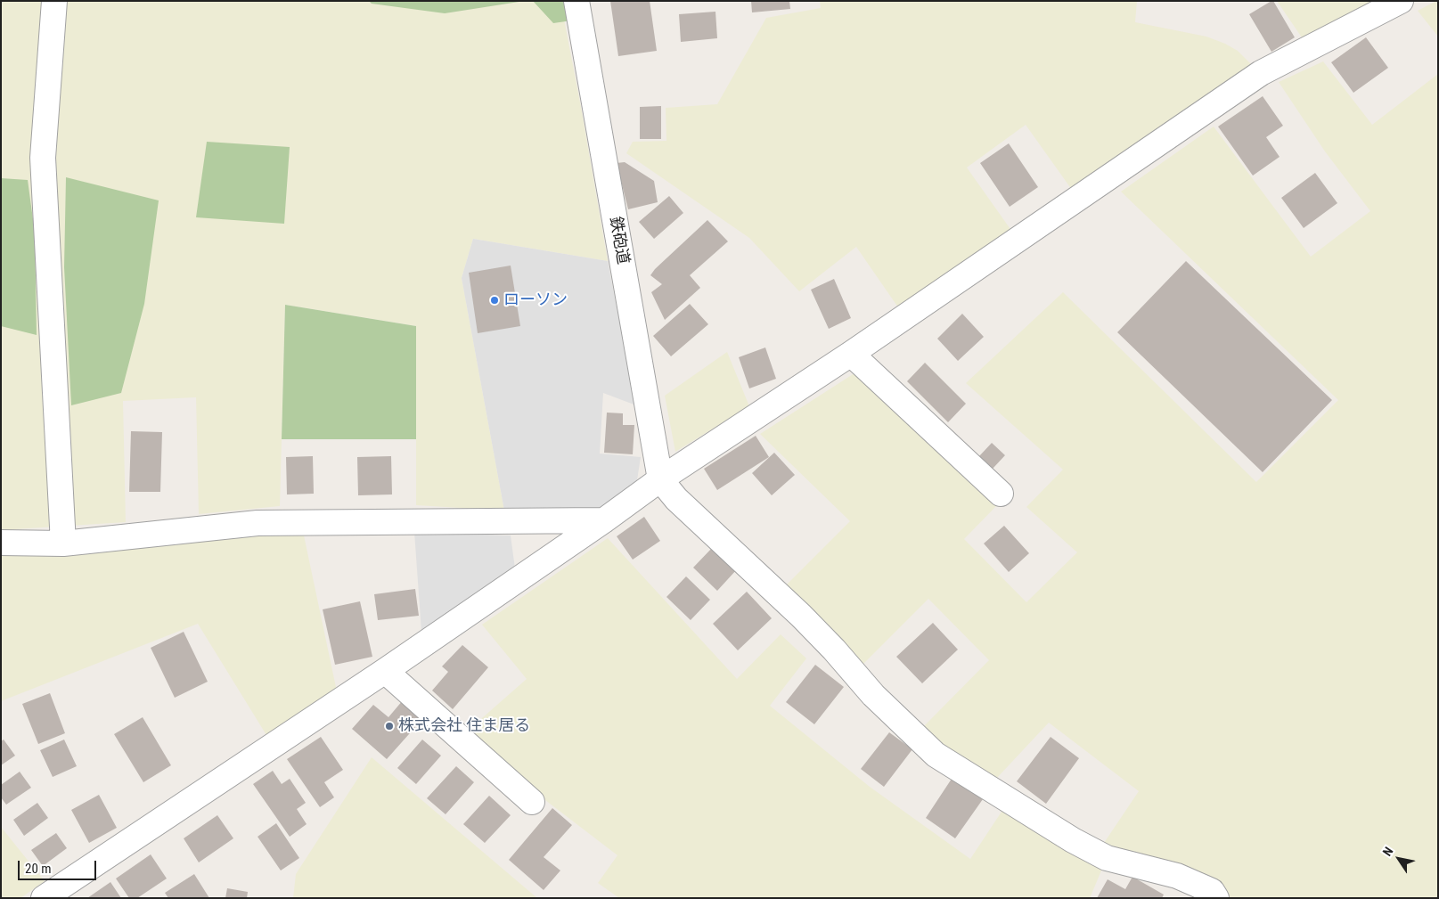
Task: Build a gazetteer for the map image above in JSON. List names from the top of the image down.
{
  "streets": {
    "street": ["鉄砲道"]
  },
  "places": ["ローソン", "株式会社 住ま居る"],
  "scale_bar": "20 m",
  "north": "top left"
}
